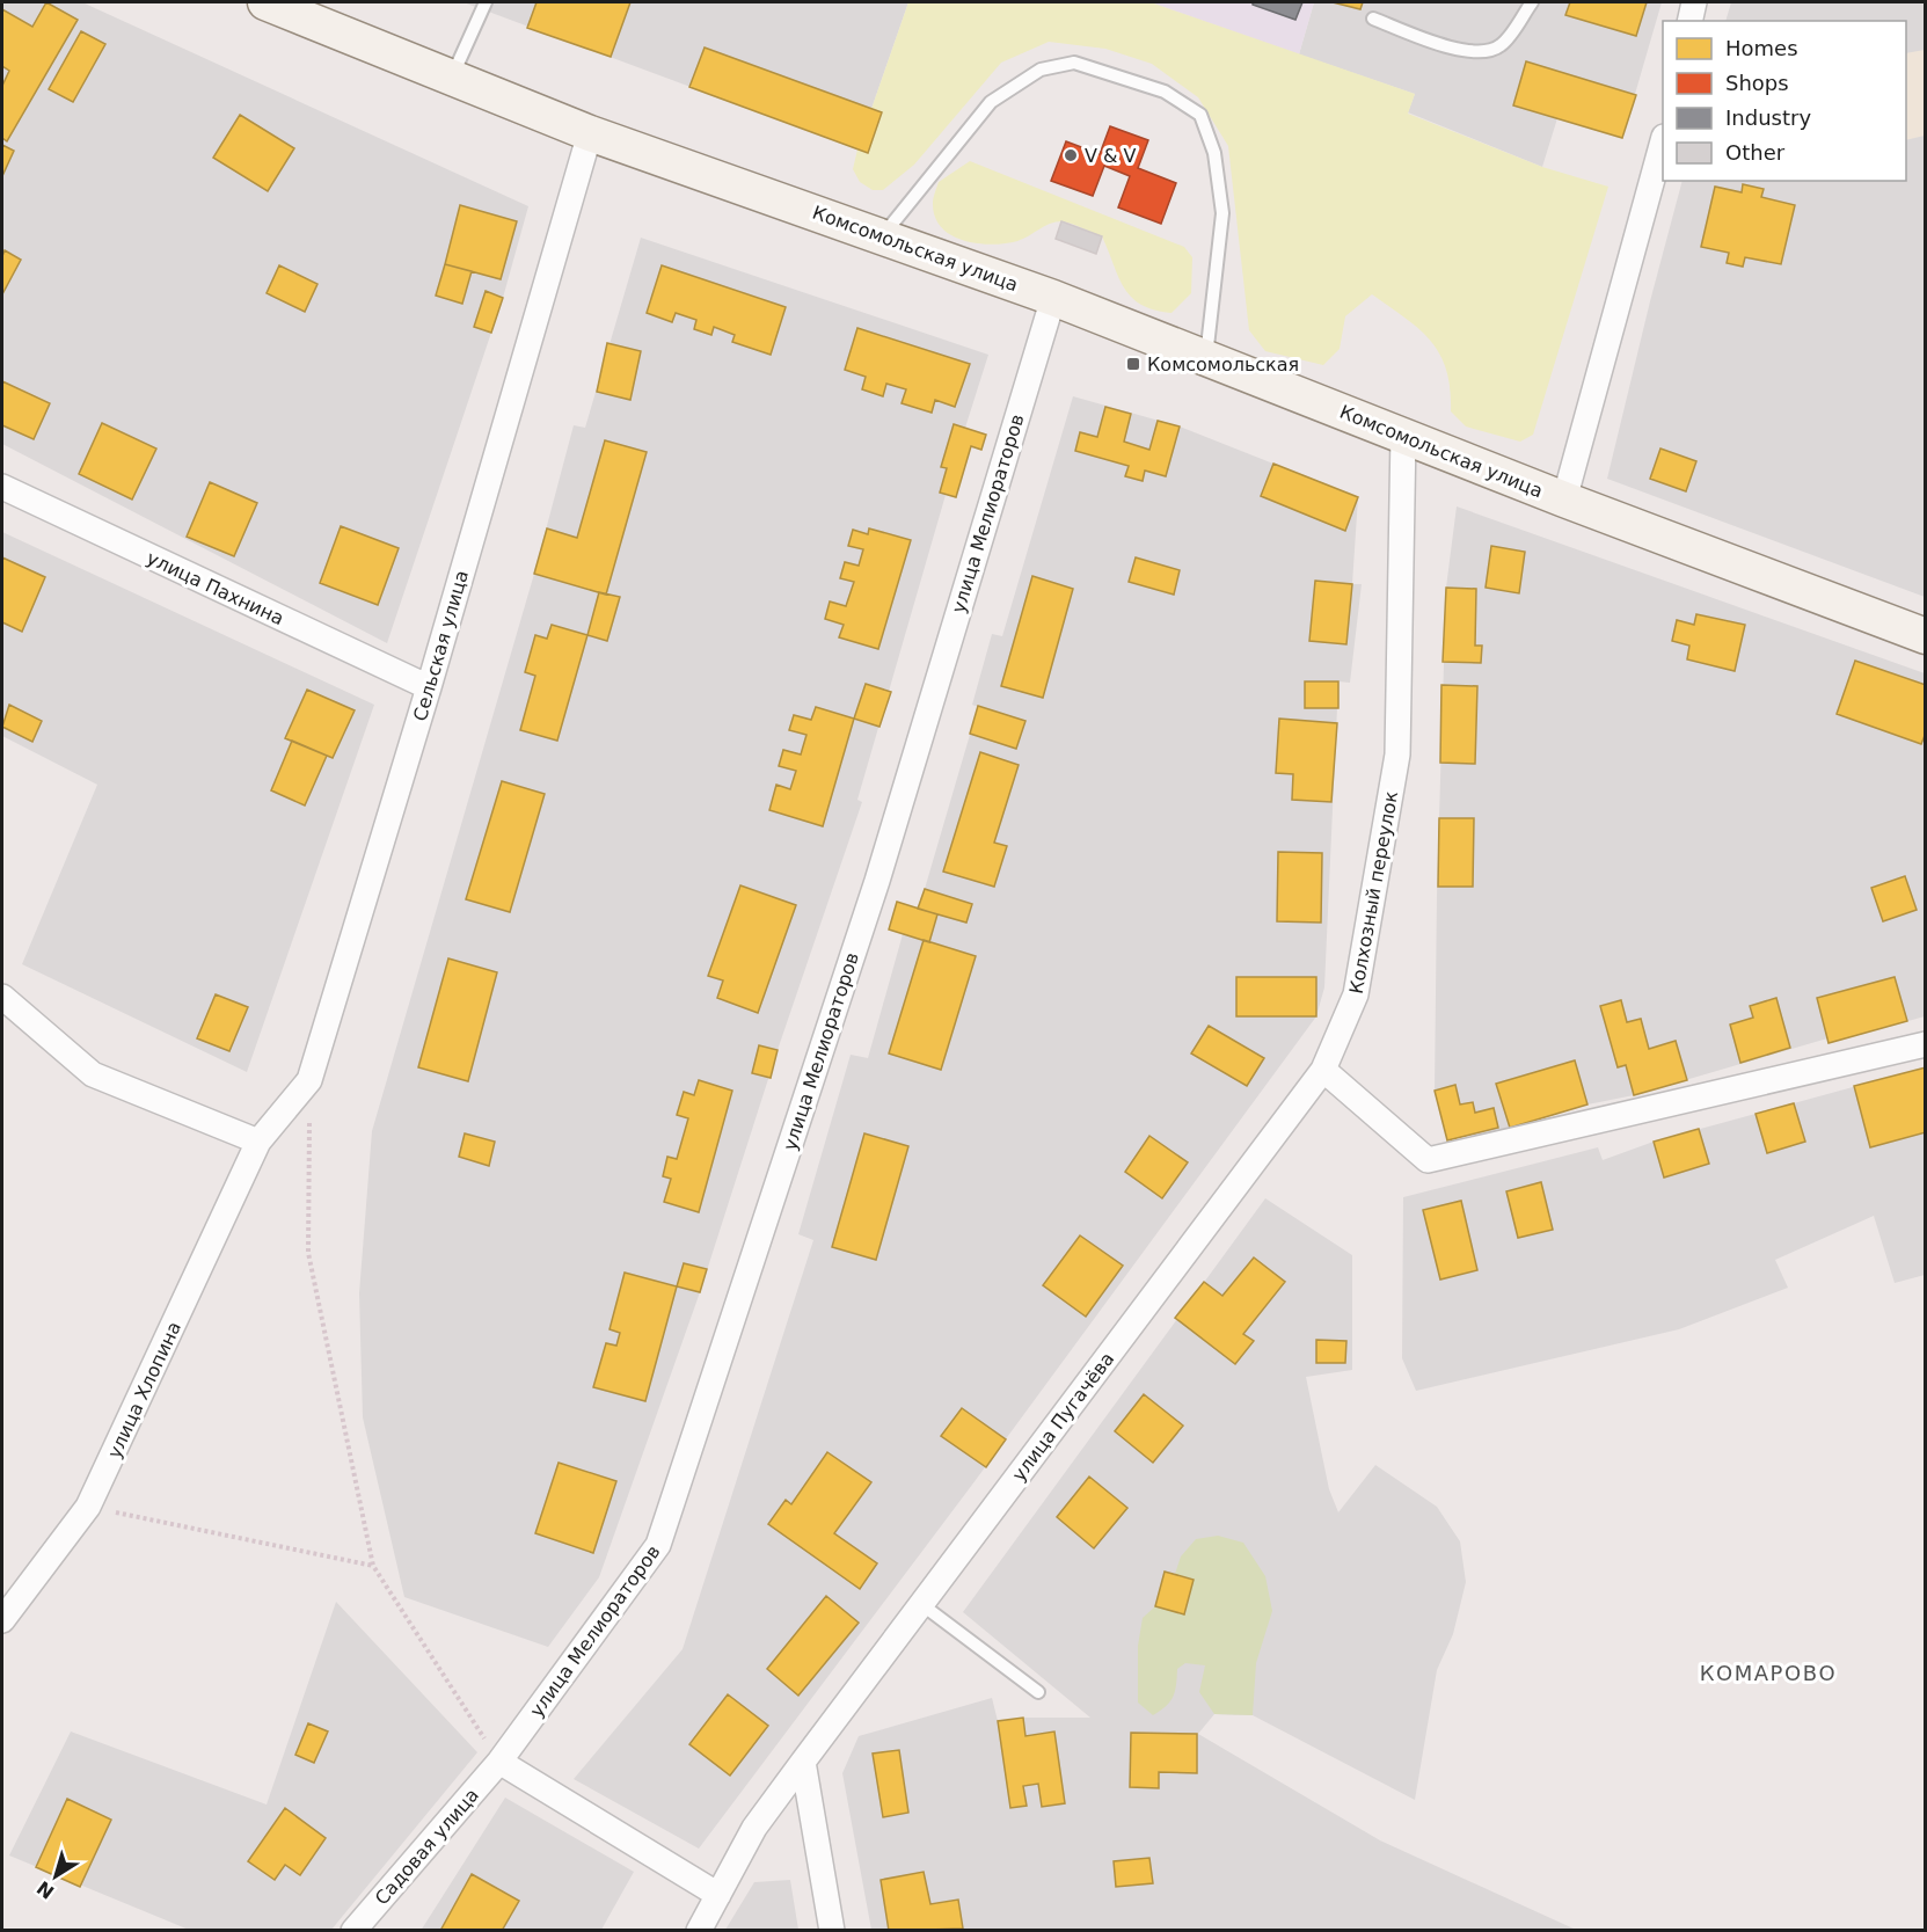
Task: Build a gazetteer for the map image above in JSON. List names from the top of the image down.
{
  "streets": {
    "main road": ["Комсомольская улица"],
    "street": [
      "улица Мелиораторов",
      "улица Пахнина",
      "Сельская улица",
      "Колхозный переулок",
      "улица Хлопина",
      "улица Пугачёва",
      "Садовая улица"
    ]
  },
  "crossings": [
    ["Комсомольская улица", "улица Мелиораторов"],
    ["Комсомольская улица", "Сельская улица"],
    ["Комсомольская улица", "Колхозный переулок"],
    ["улица Мелиораторов", "Садовая улица"],
    ["улица Пахнина", "Сельская улица"],
    ["Сельская улица", "улица Хлопина"],
    ["Колхозный переулок", "улица Пугачёва"]
  ],
  "districts": ["КОМАРОВО"],
  "places": {
    "other": ["V & V"],
    "transit": ["Комсомольская"]
  },
  "legend": [
    "Homes",
    "Shops",
    "Industry",
    "Other"
  ],
  "north": "bottom left"
}
